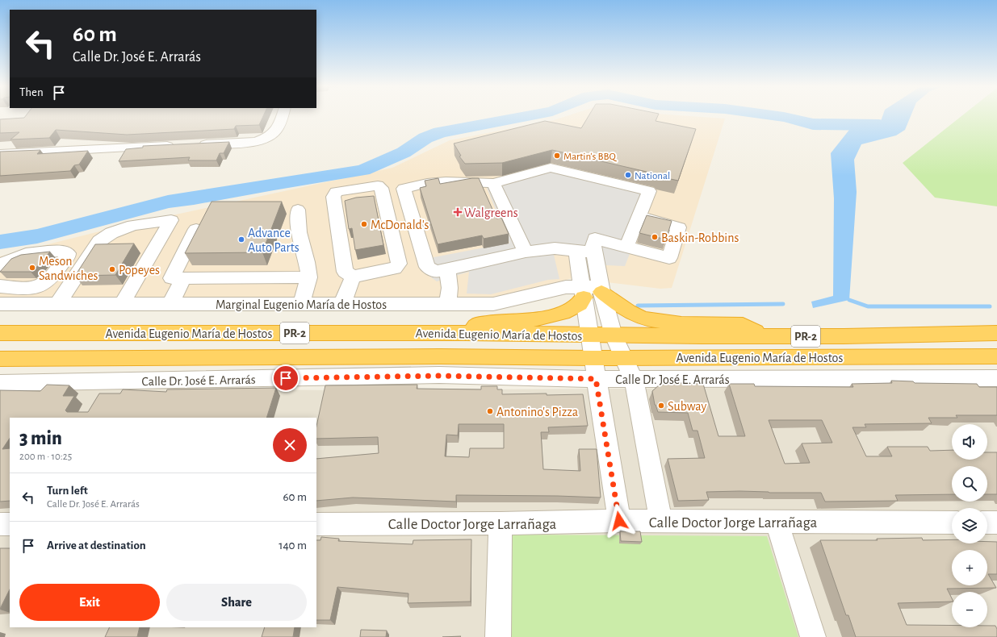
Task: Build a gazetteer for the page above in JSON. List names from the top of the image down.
{
  "streets": {
    "highway": ["Avenida Eugenio María de Hostos", "PR-2"],
    "street": ["Marginal Eugenio María de Hostos", "Calle Dr. José E. Arrarás", "Calle Doctor Jorge Larrañaga"]
  },
  "places": {
    "other": [
      "Martin's BBQ",
      "National",
      "McDonald's",
      "Baskin-Robbins",
      "Advance Auto Parts",
      "Meson Sandwiches",
      "Popeyes",
      "Subway",
      "Antonino's Pizza"
    ],
    "health": ["Walgreens"]
  },
  "page": {
    "turn": ["60 m", "Calle Dr. José E. Arrarás"],
    "then": "Then",
    "heading": ["3 min", "200 m · 10:25"],
    "map_buttons": ["+", "−"],
    "list": [
      {
        "name": "Turn left",
        "note": "Calle Dr. José E. Arrarás",
        "value": "60 m"
      },
      {
        "name": "Arrive at destination",
        "value": "140 m"
      }
    ],
    "buttons": ["Exit", "Share"]
  }
}
